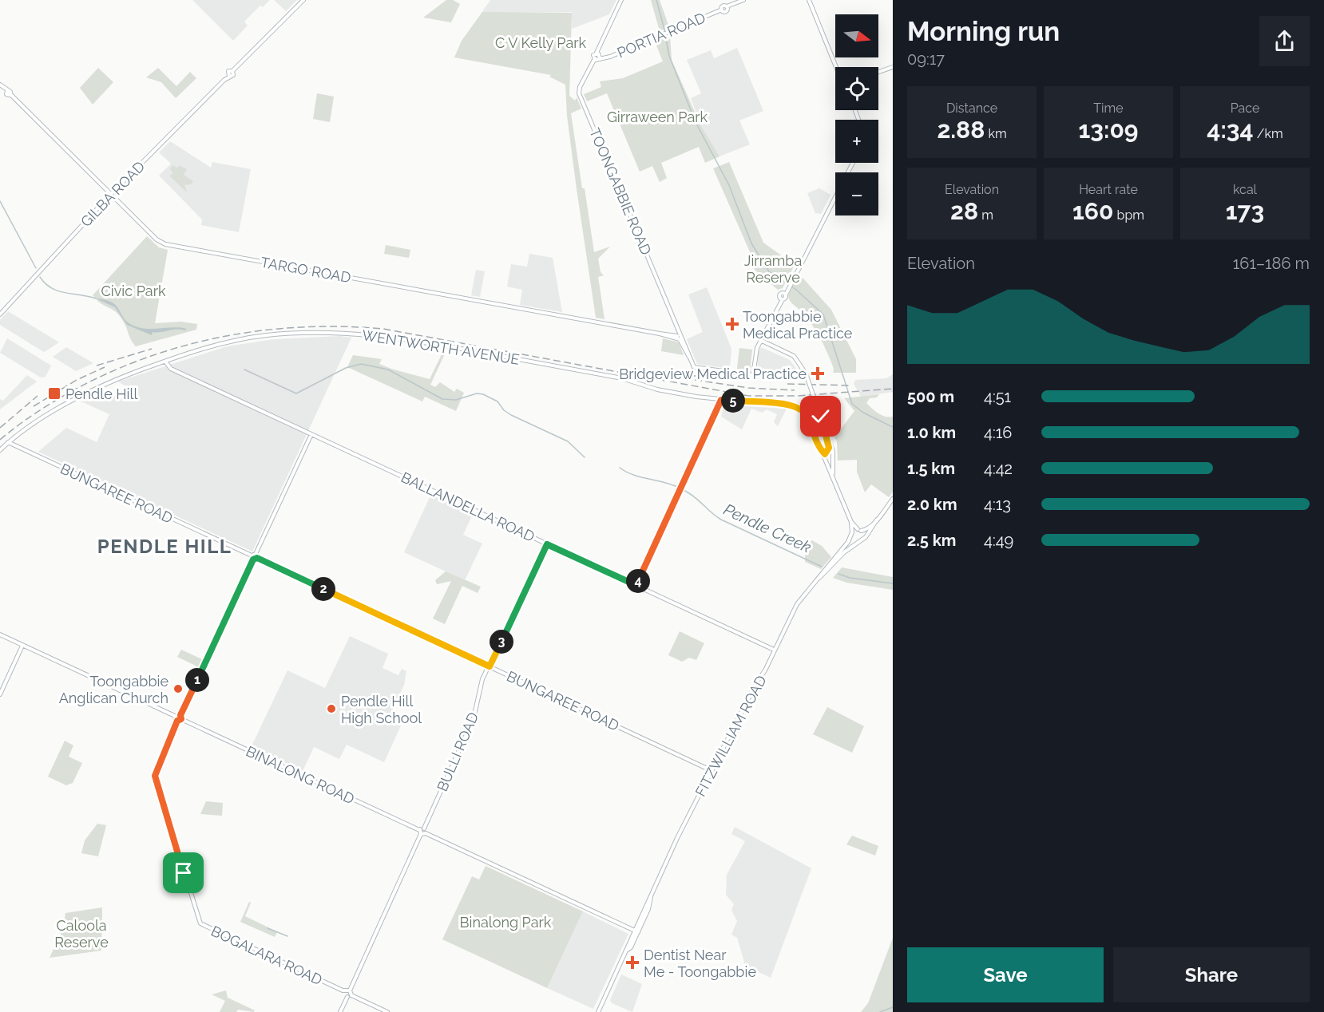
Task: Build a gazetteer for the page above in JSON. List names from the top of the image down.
{
  "streets": {
    "street": [
      "PORTIA ROAD",
      "TOONGABBIE ROAD",
      "GILBA ROAD",
      "TARGO ROAD",
      "WENTWORTH AVENUE",
      "BUNGAREE ROAD",
      "BALLANDELLA ROAD",
      "FITZWILLIAM ROAD",
      "BULLI ROAD",
      "BINALONG ROAD",
      "BOGALARA ROAD"
    ]
  },
  "crossings": [
    ["PORTIA ROAD", "TOONGABBIE ROAD"],
    ["TOONGABBIE ROAD", "TARGO ROAD"],
    ["GILBA ROAD", "TARGO ROAD"],
    ["WENTWORTH AVENUE", "BUNGAREE ROAD"],
    ["WENTWORTH AVENUE", "BALLANDELLA ROAD"],
    ["BUNGAREE ROAD", "FITZWILLIAM ROAD"],
    ["BUNGAREE ROAD", "BULLI ROAD"],
    ["BALLANDELLA ROAD", "FITZWILLIAM ROAD"],
    ["BALLANDELLA ROAD", "BULLI ROAD"],
    ["BINALONG ROAD", "BOGALARA ROAD"]
  ],
  "districts": ["PENDLE HILL"],
  "water": ["Pendle Creek"],
  "parks": [
    "C V Kelly Park",
    "Girraween Park",
    "Jirramba Reserve",
    "Civic Park",
    "Binalong Park",
    "Caloola Reserve"
  ],
  "places": {
    "health": ["Toongabbie Medical Practice", "Bridgeview Medical Practice", "Dentist Near Me - Toongabbie"],
    "transit": ["Pendle Hill"],
    "other": ["Toongabbie Anglican Church", "Pendle Hill High School"]
  },
  "north": "right",
  "page": {
    "heading": ["Morning run", "09:17"],
    "map_buttons": ["+", "−"],
    "stats": [
      ["Distance", "2.88 km"],
      ["Time", "13:09"],
      ["Pace", "4:34 /km"],
      ["Elevation", "28 m"],
      ["Heart rate", "160 bpm"],
      ["kcal", "173"]
    ],
    "chart": ["Elevation", "161–186 m"],
    "list": [
      {
        "name": "500 m",
        "note": "4:51"
      },
      {
        "name": "1.0 km",
        "note": "4:16"
      },
      {
        "name": "1.5 km",
        "note": "4:42"
      },
      {
        "name": "2.0 km",
        "note": "4:13"
      },
      {
        "name": "2.5 km",
        "note": "4:49"
      }
    ],
    "pins": [
      "5",
      "4",
      "2",
      "3",
      "1"
    ],
    "buttons": ["Save", "Share"]
  }
}
